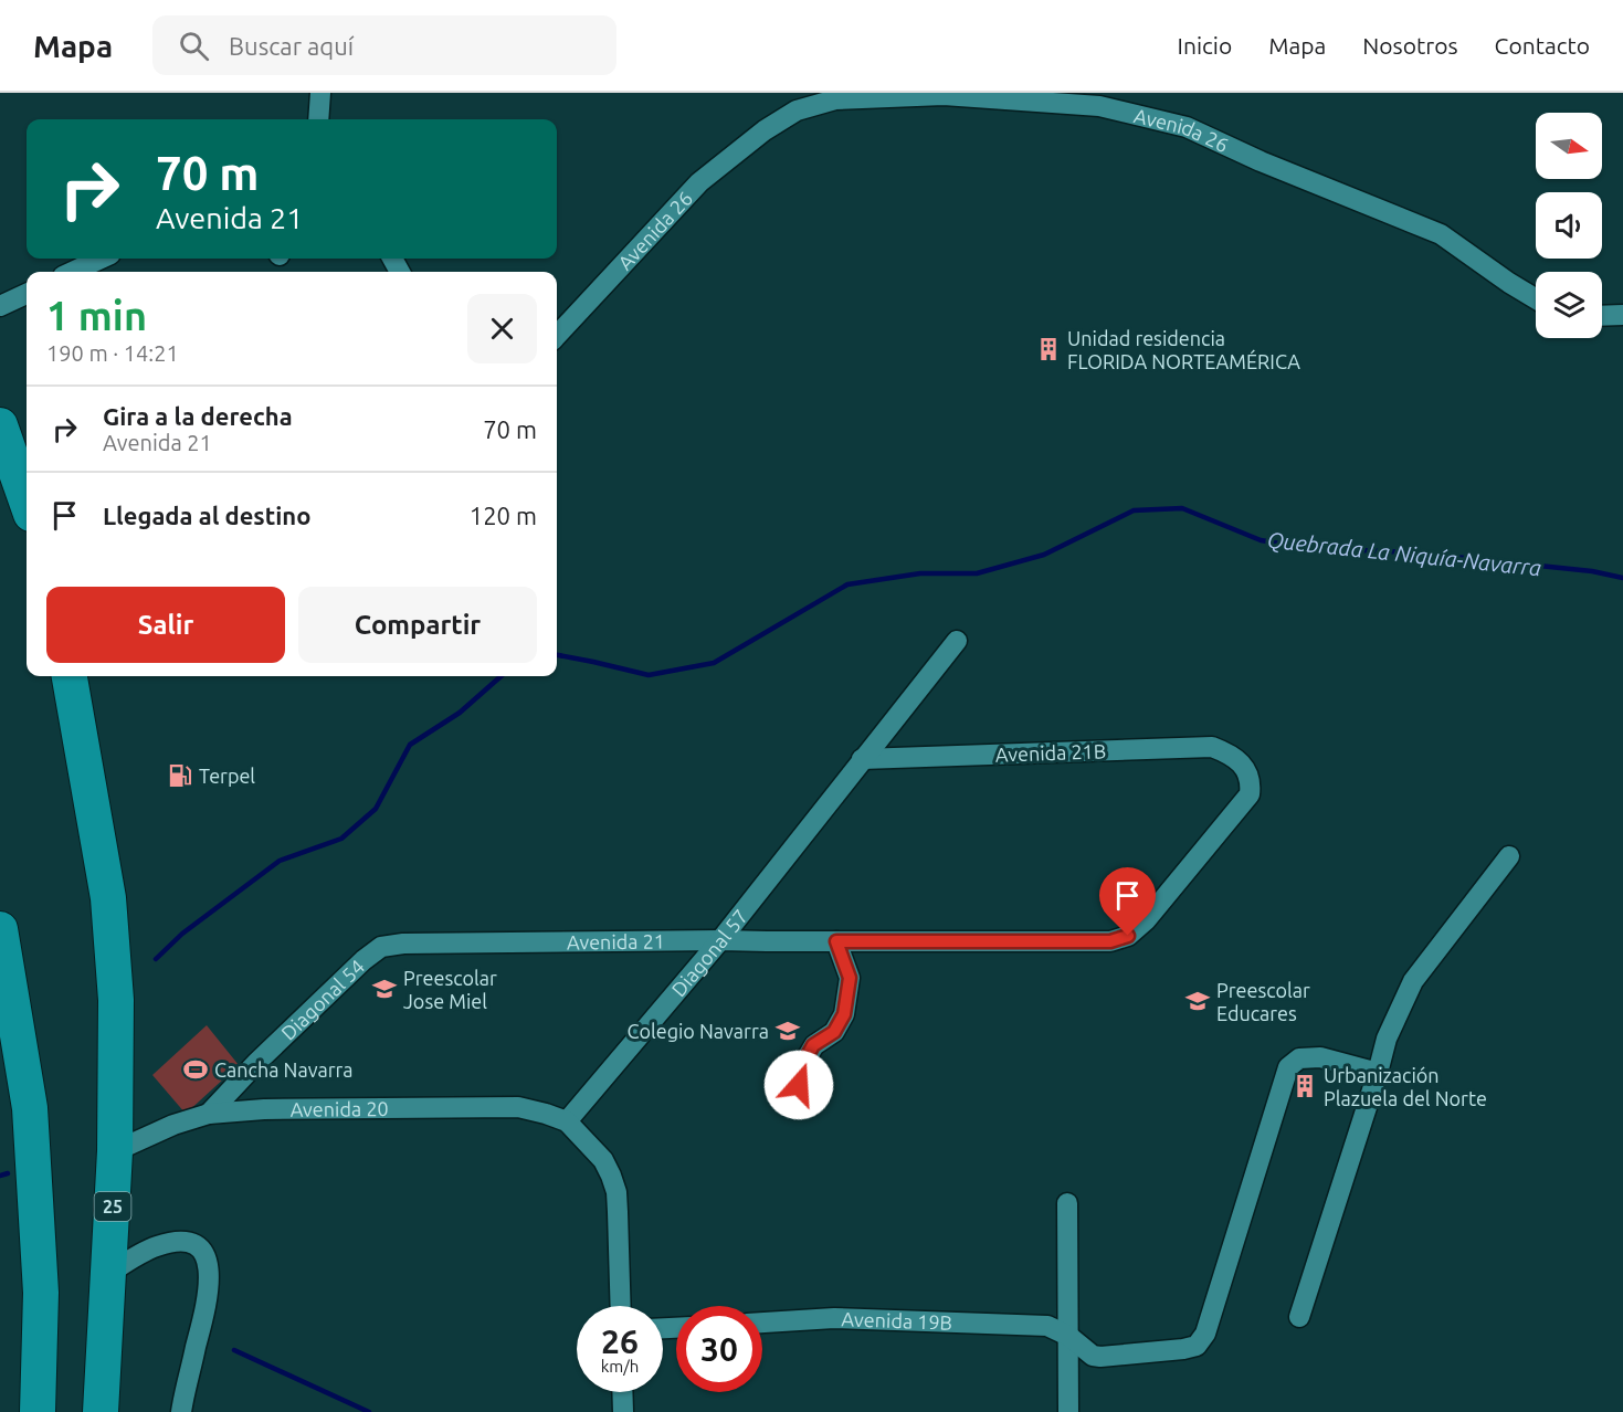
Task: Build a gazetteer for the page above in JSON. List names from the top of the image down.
{
  "streets": {
    "highway": ["25"],
    "street": [
      "Avenida 26",
      "Avenida 21B",
      "Avenida 21",
      "Diagonal 57",
      "Diagonal 54",
      "Avenida 20",
      "Avenida 19B"
    ]
  },
  "crossings": [
    ["Avenida 21B", "Avenida 21"],
    ["Avenida 21B", "Diagonal 57"],
    ["Avenida 21", "Diagonal 57"],
    ["Avenida 21", "Diagonal 54"],
    ["Diagonal 57", "Avenida 20"],
    ["Diagonal 54", "Avenida 20"],
    ["Avenida 20", "25"]
  ],
  "water": ["Quebrada La Niquía-Navarra"],
  "places": {
    "building": ["Unidad residencia FLORIDA NORTEAMÉRICA", "Urbanización Plazuela del Norte"],
    "fuel station": ["Terpel"],
    "school or university": ["Preescolar Jose Miel", "Preescolar Educares", "Colegio Navarra"],
    "sports": ["Cancha Navarra"]
  },
  "north": "right",
  "page": {
    "header": "Mapa",
    "search": "Buscar aquí",
    "nav": [
      "Inicio",
      "Mapa",
      "Nosotros",
      "Contacto"
    ],
    "turn": ["70 m", "Avenida 21"],
    "heading": ["1 min", "190 m · 14:21"],
    "list": [
      {
        "name": "Gira a la derecha",
        "note": "Avenida 21",
        "value": "70 m"
      },
      {
        "name": "Llegada al destino",
        "value": "120 m"
      }
    ],
    "buttons": ["Salir", "Compartir"],
    "speed": "26 km/h",
    "limit": "30"
  }
}
